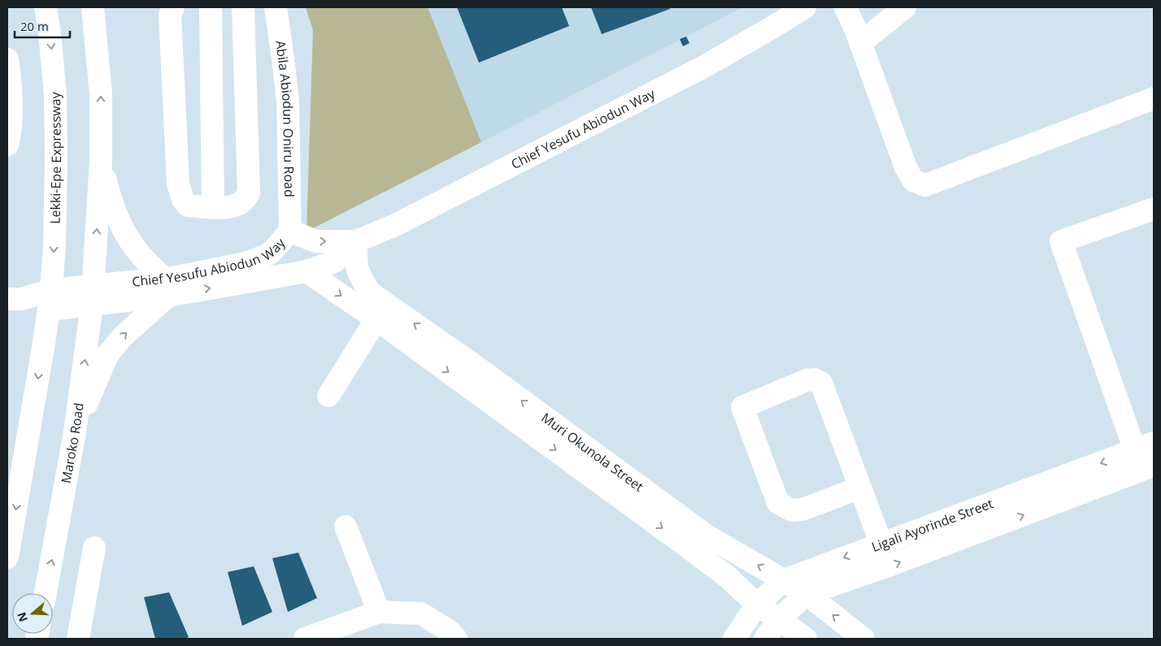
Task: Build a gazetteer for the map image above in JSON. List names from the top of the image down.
{
  "streets": {
    "main road": [
      "Abila Abiodun Oniru Road",
      "Chief Yesufu Abiodun Way",
      "Lekki-Epe Expressway",
      "Maroko Road",
      "Muri Okunola Street",
      "Ligali Ayorinde Street"
    ]
  },
  "crossings": [
    ["Abila Abiodun Oniru Road", "Chief Yesufu Abiodun Way"],
    ["Chief Yesufu Abiodun Way", "Lekki-Epe Expressway"],
    ["Chief Yesufu Abiodun Way", "Maroko Road"],
    ["Chief Yesufu Abiodun Way", "Muri Okunola Street"],
    ["Muri Okunola Street", "Ligali Ayorinde Street"]
  ],
  "scale_bar": "20 m",
  "north": "left"
}
